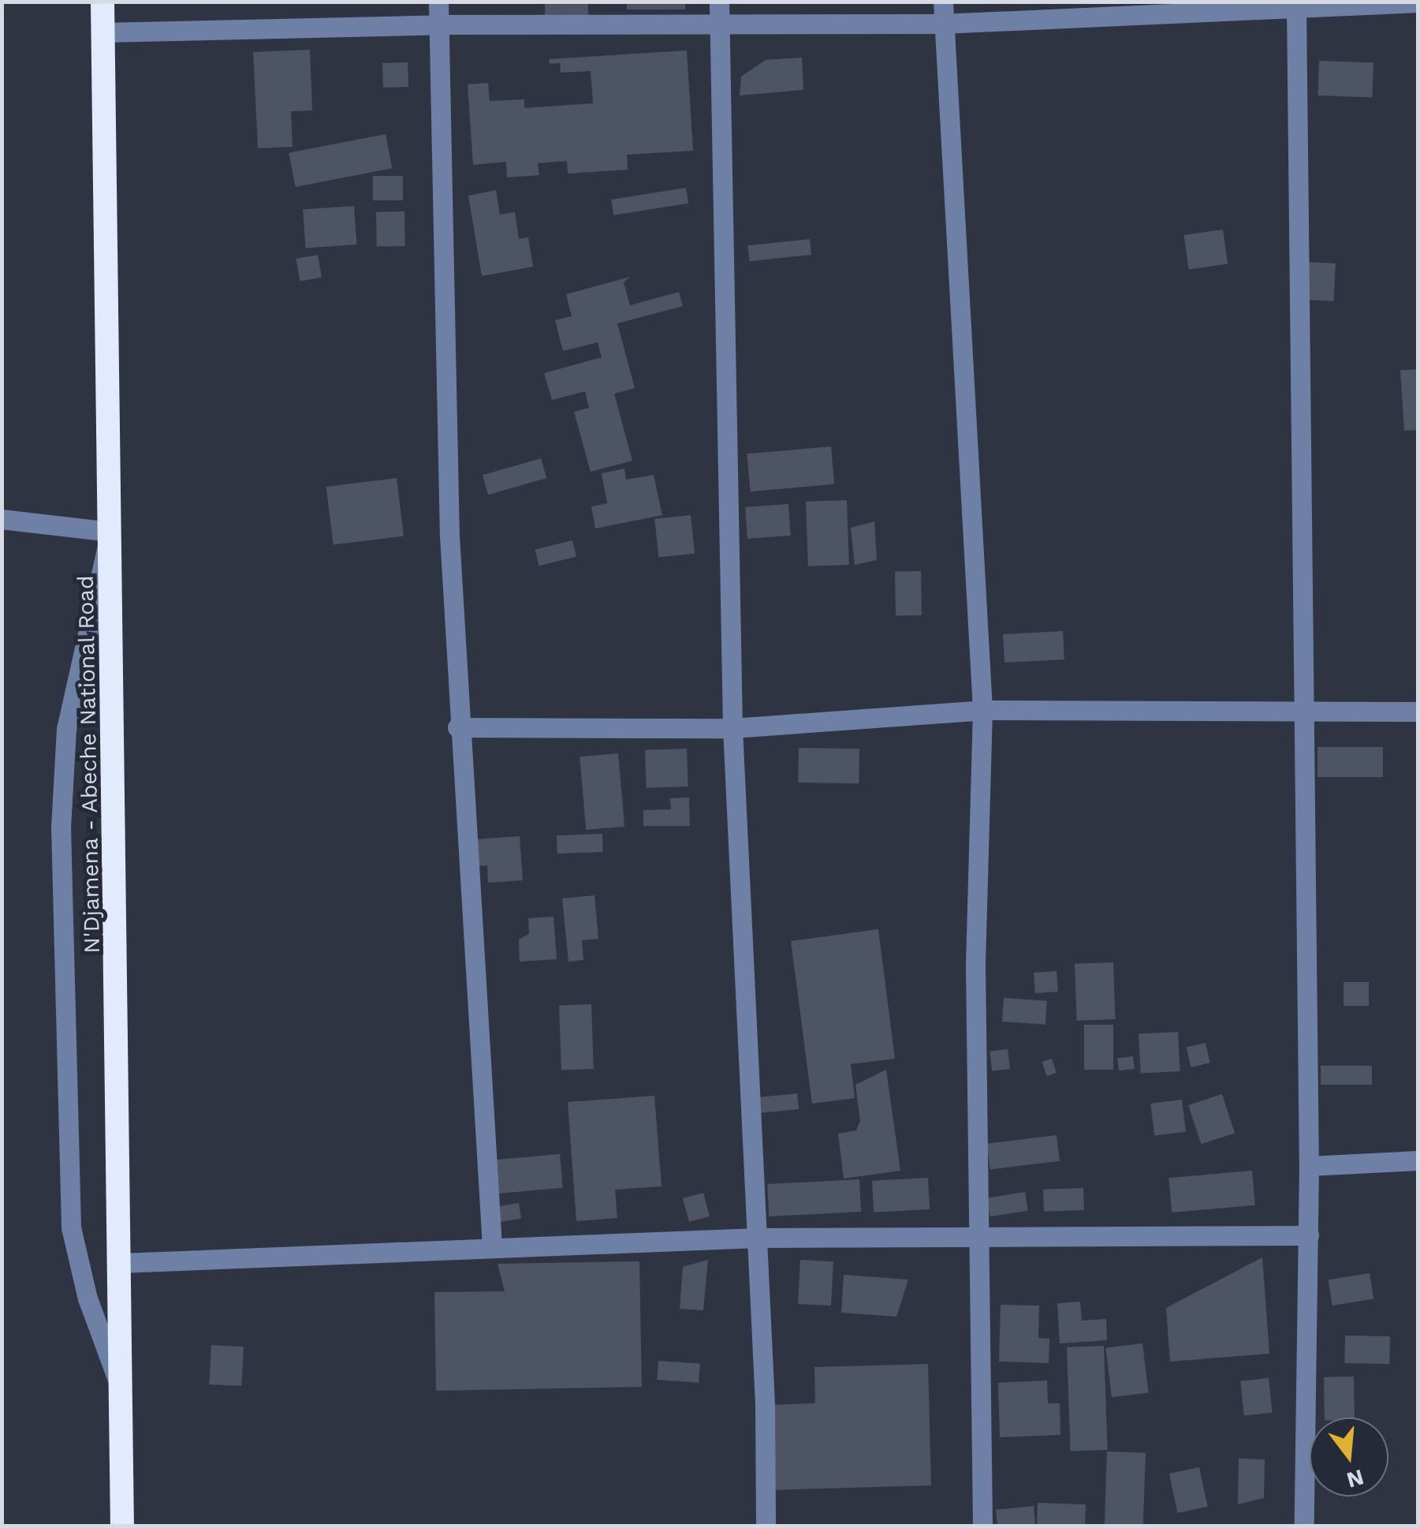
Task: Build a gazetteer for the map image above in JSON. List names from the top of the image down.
{
  "streets": {
    "highway": ["N'Djamena - Abeche National Road"]
  },
  "north": "bottom"
}
